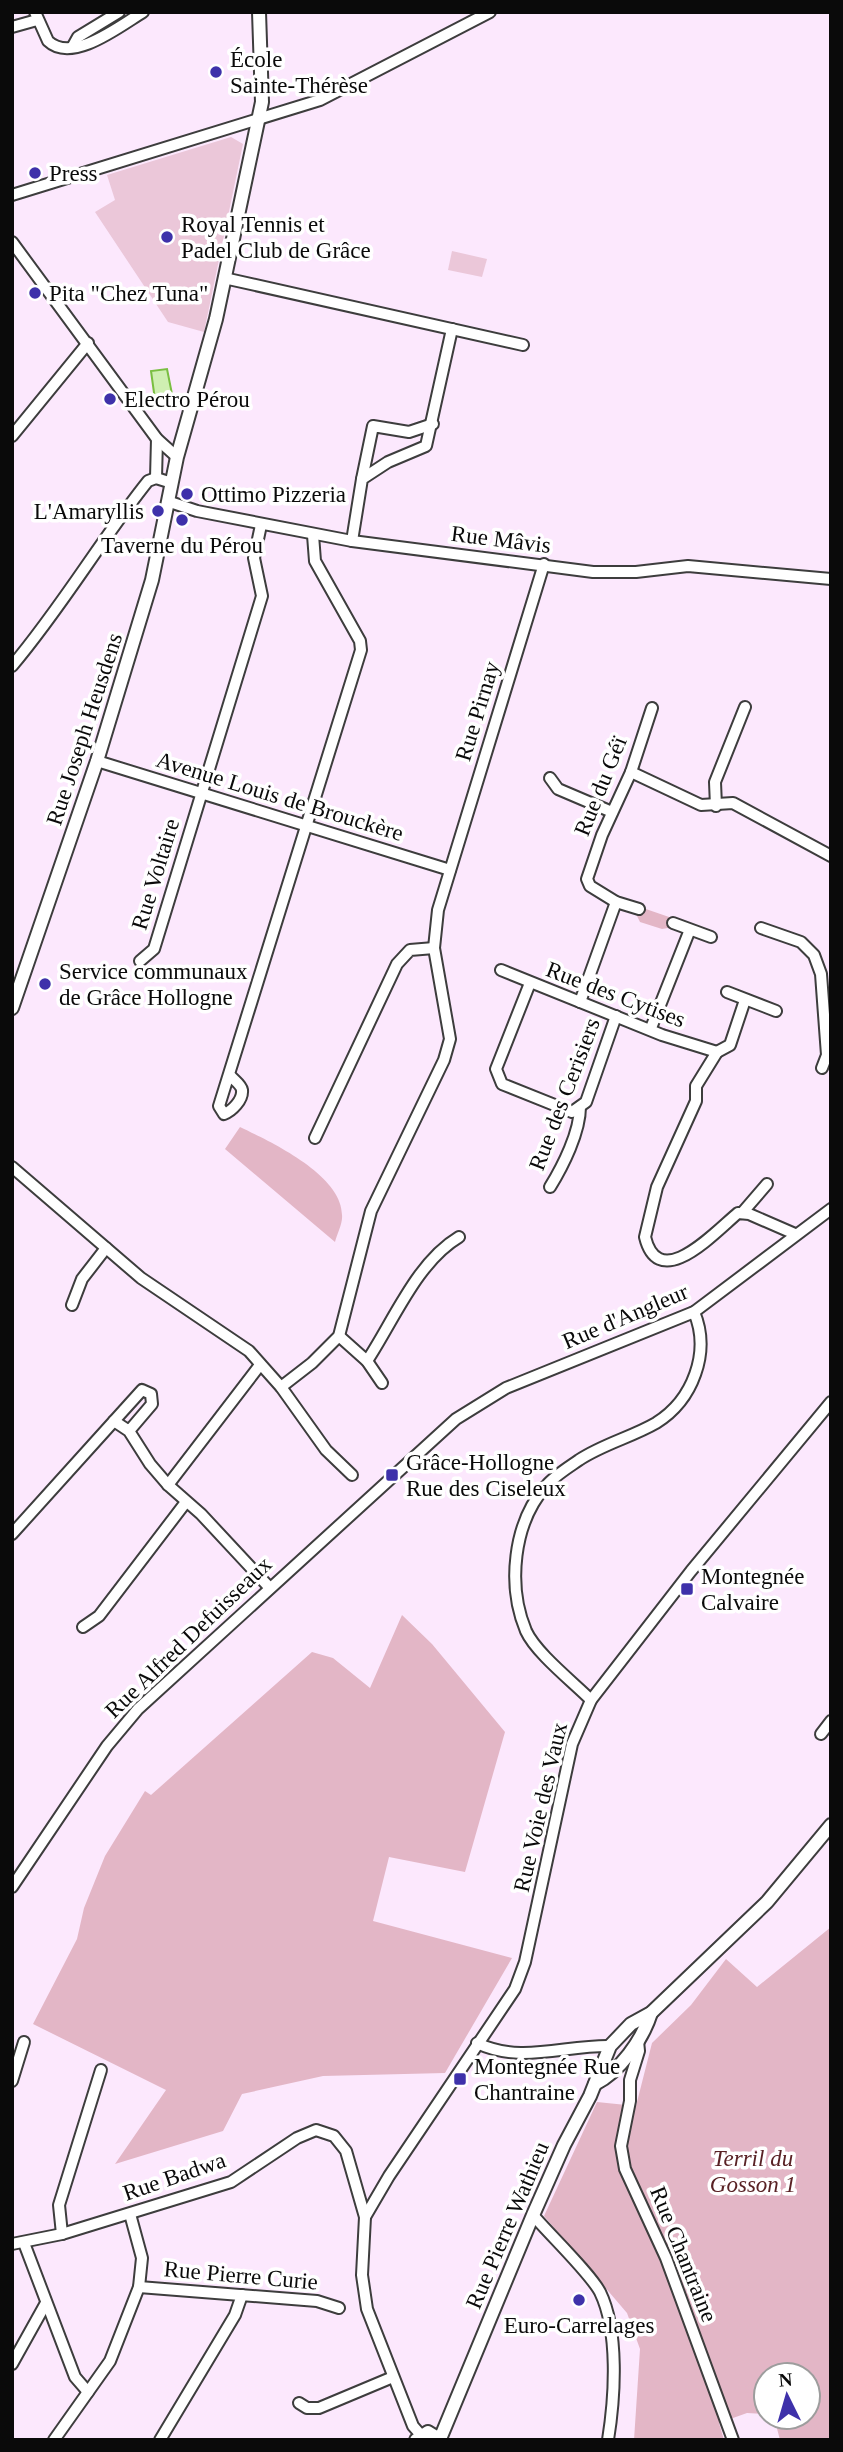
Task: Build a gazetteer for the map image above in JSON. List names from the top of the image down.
{
  "streets": {
    "street": [
      "Rue Mâvis",
      "Rue Pirnay",
      "Rue Joseph Heusdens",
      "Rue du Géï",
      "Avenue Louis de Brouckère",
      "Rue Voltaire",
      "Rue des Cytises",
      "Rue des Cerisiers",
      "Rue d'Angleur",
      "Rue Alfred Defuisseaux",
      "Rue Voie des Vaux",
      "Rue Badwa",
      "Rue Pierre Wathieu",
      "Rue Chantraine",
      "Rue Pierre Curie"
    ]
  },
  "crossings": [
    ["Rue Mâvis", "Rue Pirnay"],
    ["Rue Mâvis", "Rue Joseph Heusdens"],
    ["Rue Mâvis", "Rue Voltaire"],
    ["Rue Pirnay", "Avenue Louis de Brouckère"],
    ["Rue Joseph Heusdens", "Avenue Louis de Brouckère"],
    ["Avenue Louis de Brouckère", "Rue Voltaire"],
    ["Rue des Cytises", "Rue des Cerisiers"],
    ["Rue d'Angleur", "Rue Alfred Defuisseaux"],
    ["Rue Voie des Vaux", "Rue Badwa"],
    ["Rue Pierre Wathieu", "Rue Chantraine"]
  ],
  "parks": ["Terril du Gosson 1"],
  "places": {
    "other": [
      "École Sainte-Thérèse",
      "Press",
      "Royal Tennis et Padel Club de Grâce",
      "Pita \"Chez Tuna\"",
      "Electro Pérou",
      "Ottimo Pizzeria",
      "L'Amaryllis",
      "Taverne du Pérou",
      "Service communaux de Grâce Hollogne",
      "Euro-Carrelages"
    ],
    "transit": ["Grâce-Hollogne Rue des Ciseleux", "Montegnée Calvaire", "Montegnée Rue Chantraine"]
  },
  "north": "top"
}
